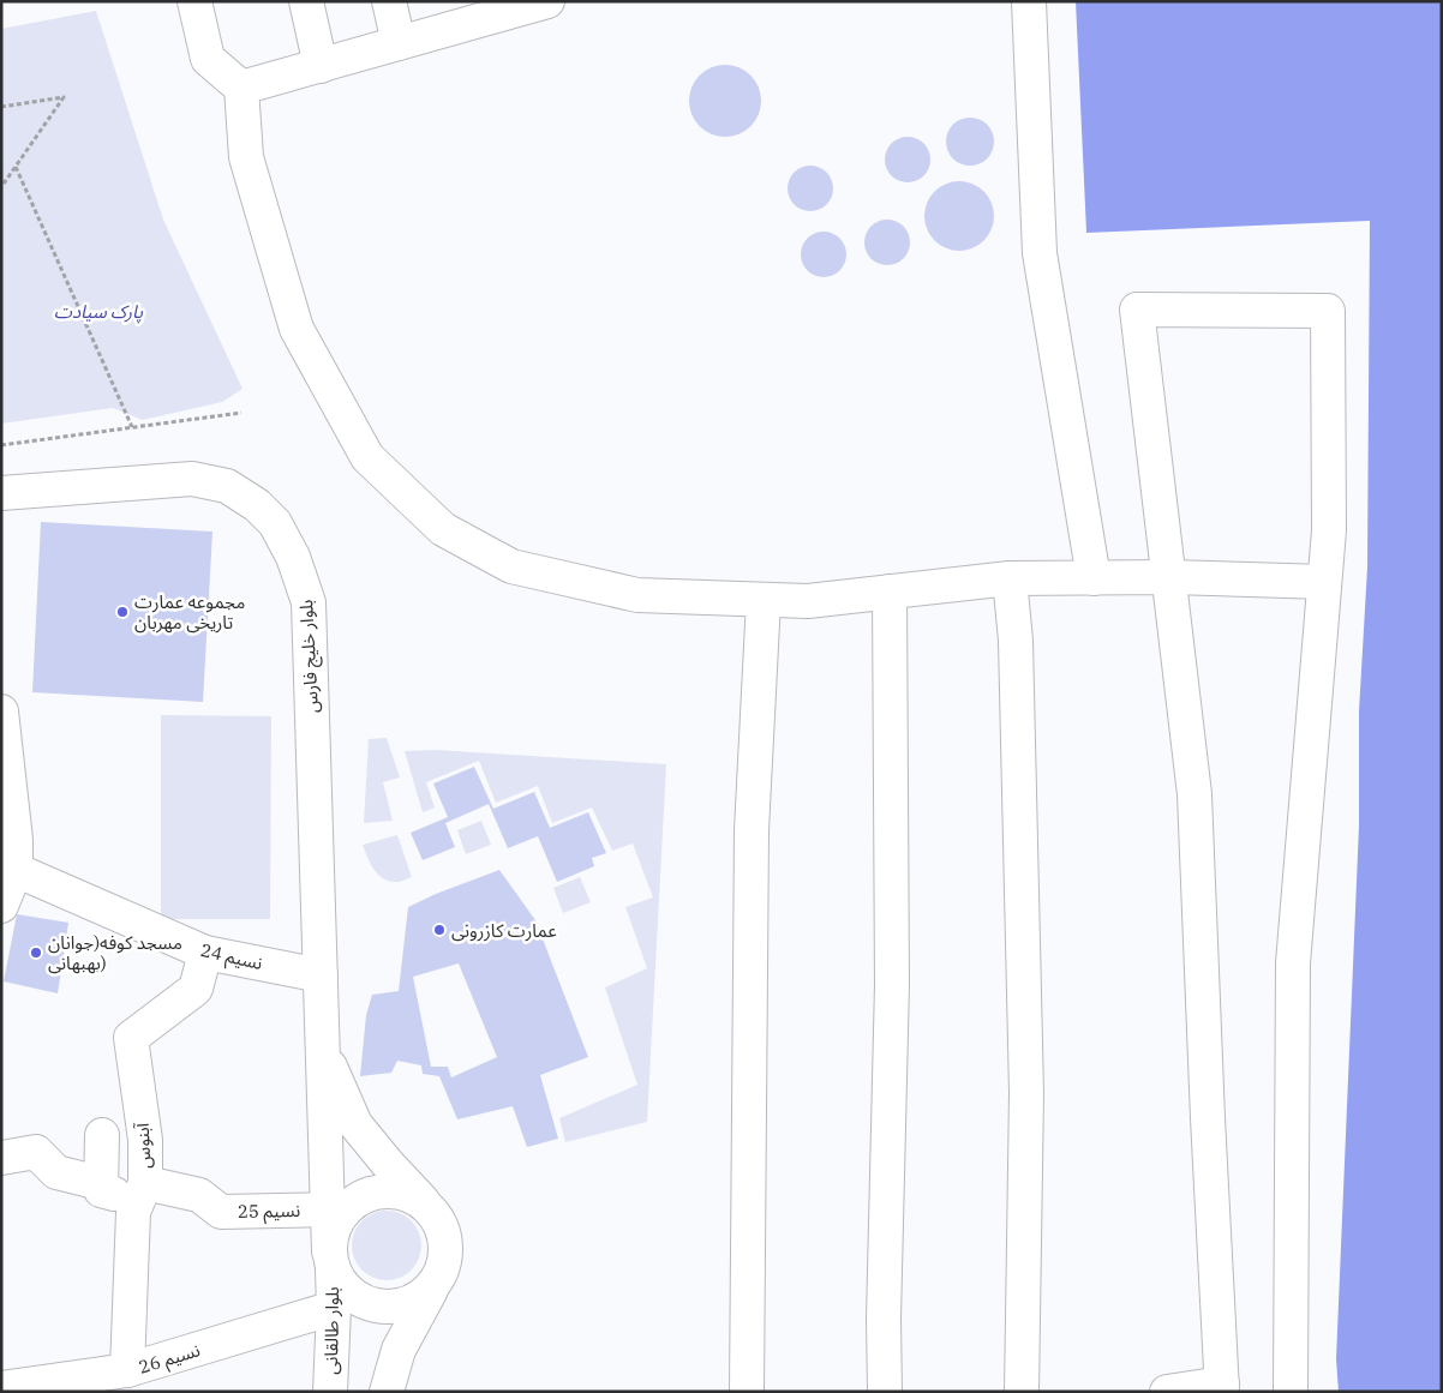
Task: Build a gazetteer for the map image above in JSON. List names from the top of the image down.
{
  "streets": {
    "main road": [
      "بلوار خلیج فارس",
      "نسیم 24",
      "آبنوس",
      "نسیم 25",
      "بلوار طالقانی",
      "نسیم 26"
    ]
  },
  "crossings": [
    ["بلوار خلیج فارس", "نسیم 24"],
    ["بلوار خلیج فارس", "نسیم 25"],
    ["بلوار خلیج فارس", "بلوار طالقانی"],
    ["نسیم 24", "آبنوس"],
    ["آبنوس", "نسیم 25"],
    ["آبنوس", "نسیم 26"],
    ["نسیم 25", "بلوار طالقانی"],
    ["بلوار طالقانی", "نسیم 26"]
  ],
  "parks": ["پارک سیادت"],
  "places": ["مجموعه عمارت تاریخی مهربان", "عمارت کازرونی", "مسجد کوفه(جوانان بهبهانی)"]
}
